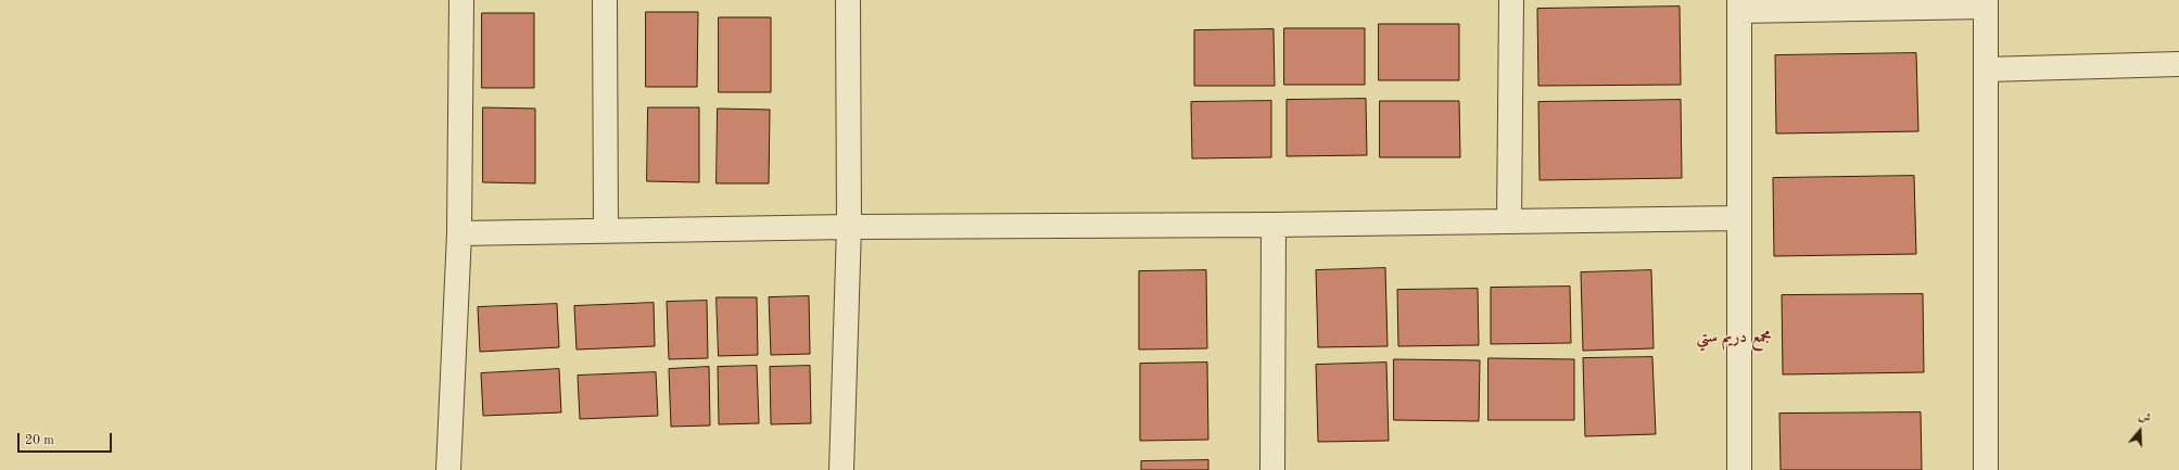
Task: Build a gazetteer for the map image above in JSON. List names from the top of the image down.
{
  "districts": ["مجمع دريم ستي"],
  "scale_bar": "20 m",
  "north": "top"
}
